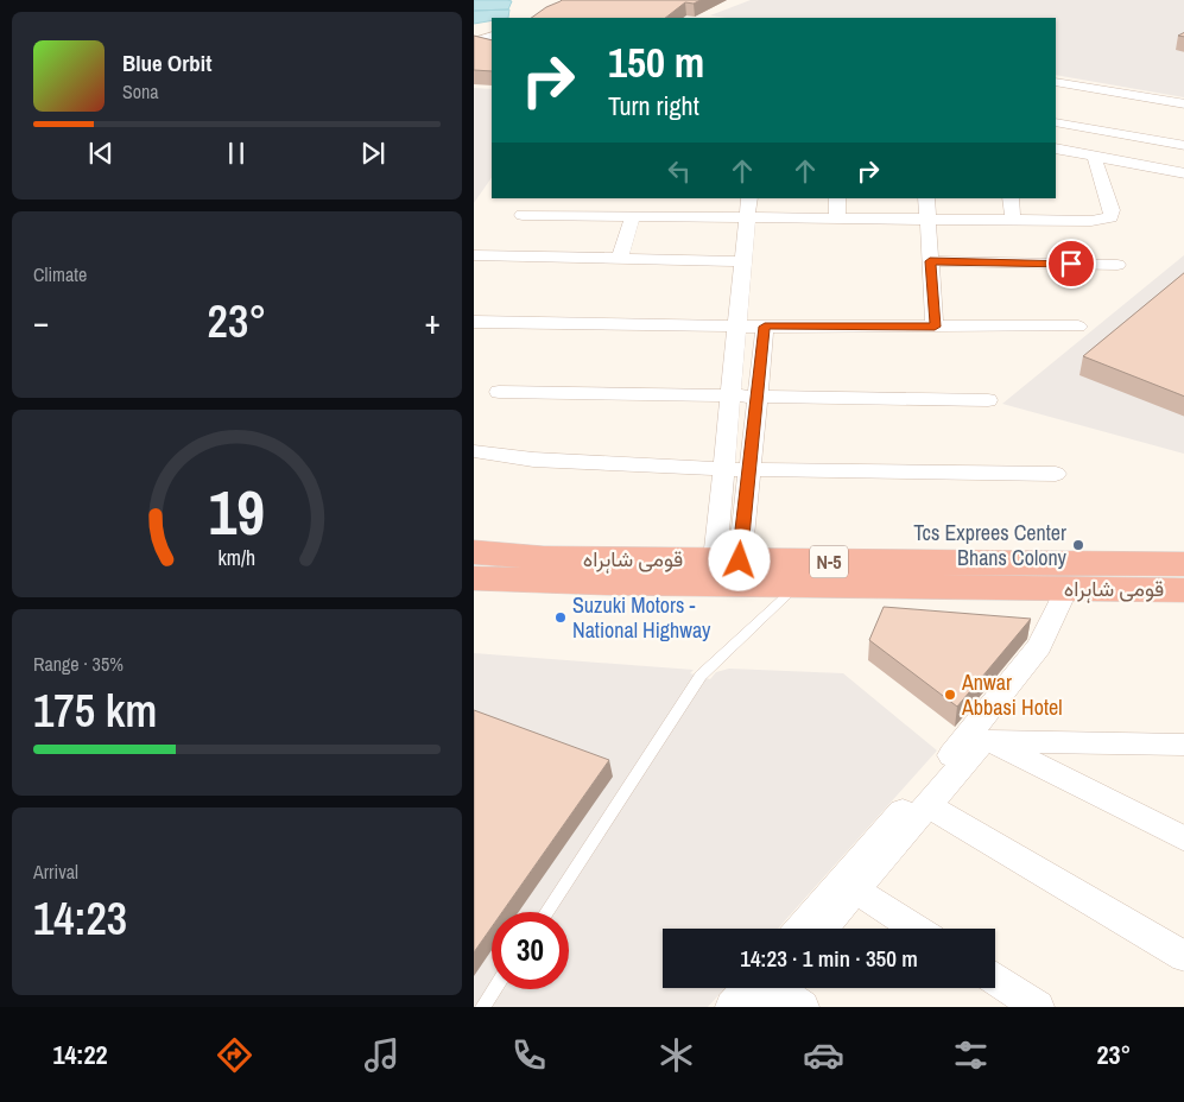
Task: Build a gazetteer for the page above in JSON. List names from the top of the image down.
{
  "streets": {
    "highway": ["قومی شاہراہ", "N-5"]
  },
  "places": ["Tcs Exprees Center Bhans Colony", "Suzuki Motors - National Highway", "Anwar Abbasi Hotel"],
  "page": {
    "turn": ["150 m", "Turn right"],
    "song": ["Blue Orbit", "Sona"],
    "tile": [
      "Climate",
      ["Range · 35%", "175 km"],
      ["Arrival", "14:23"]
    ],
    "heat": ["−", "23°", "+"],
    "limit": "30",
    "trip": "14:23 · 1 min · 350 m",
    "tabs": ["14:22", "23°"],
    "gauge": ["19", "km/h"]
  }
}
